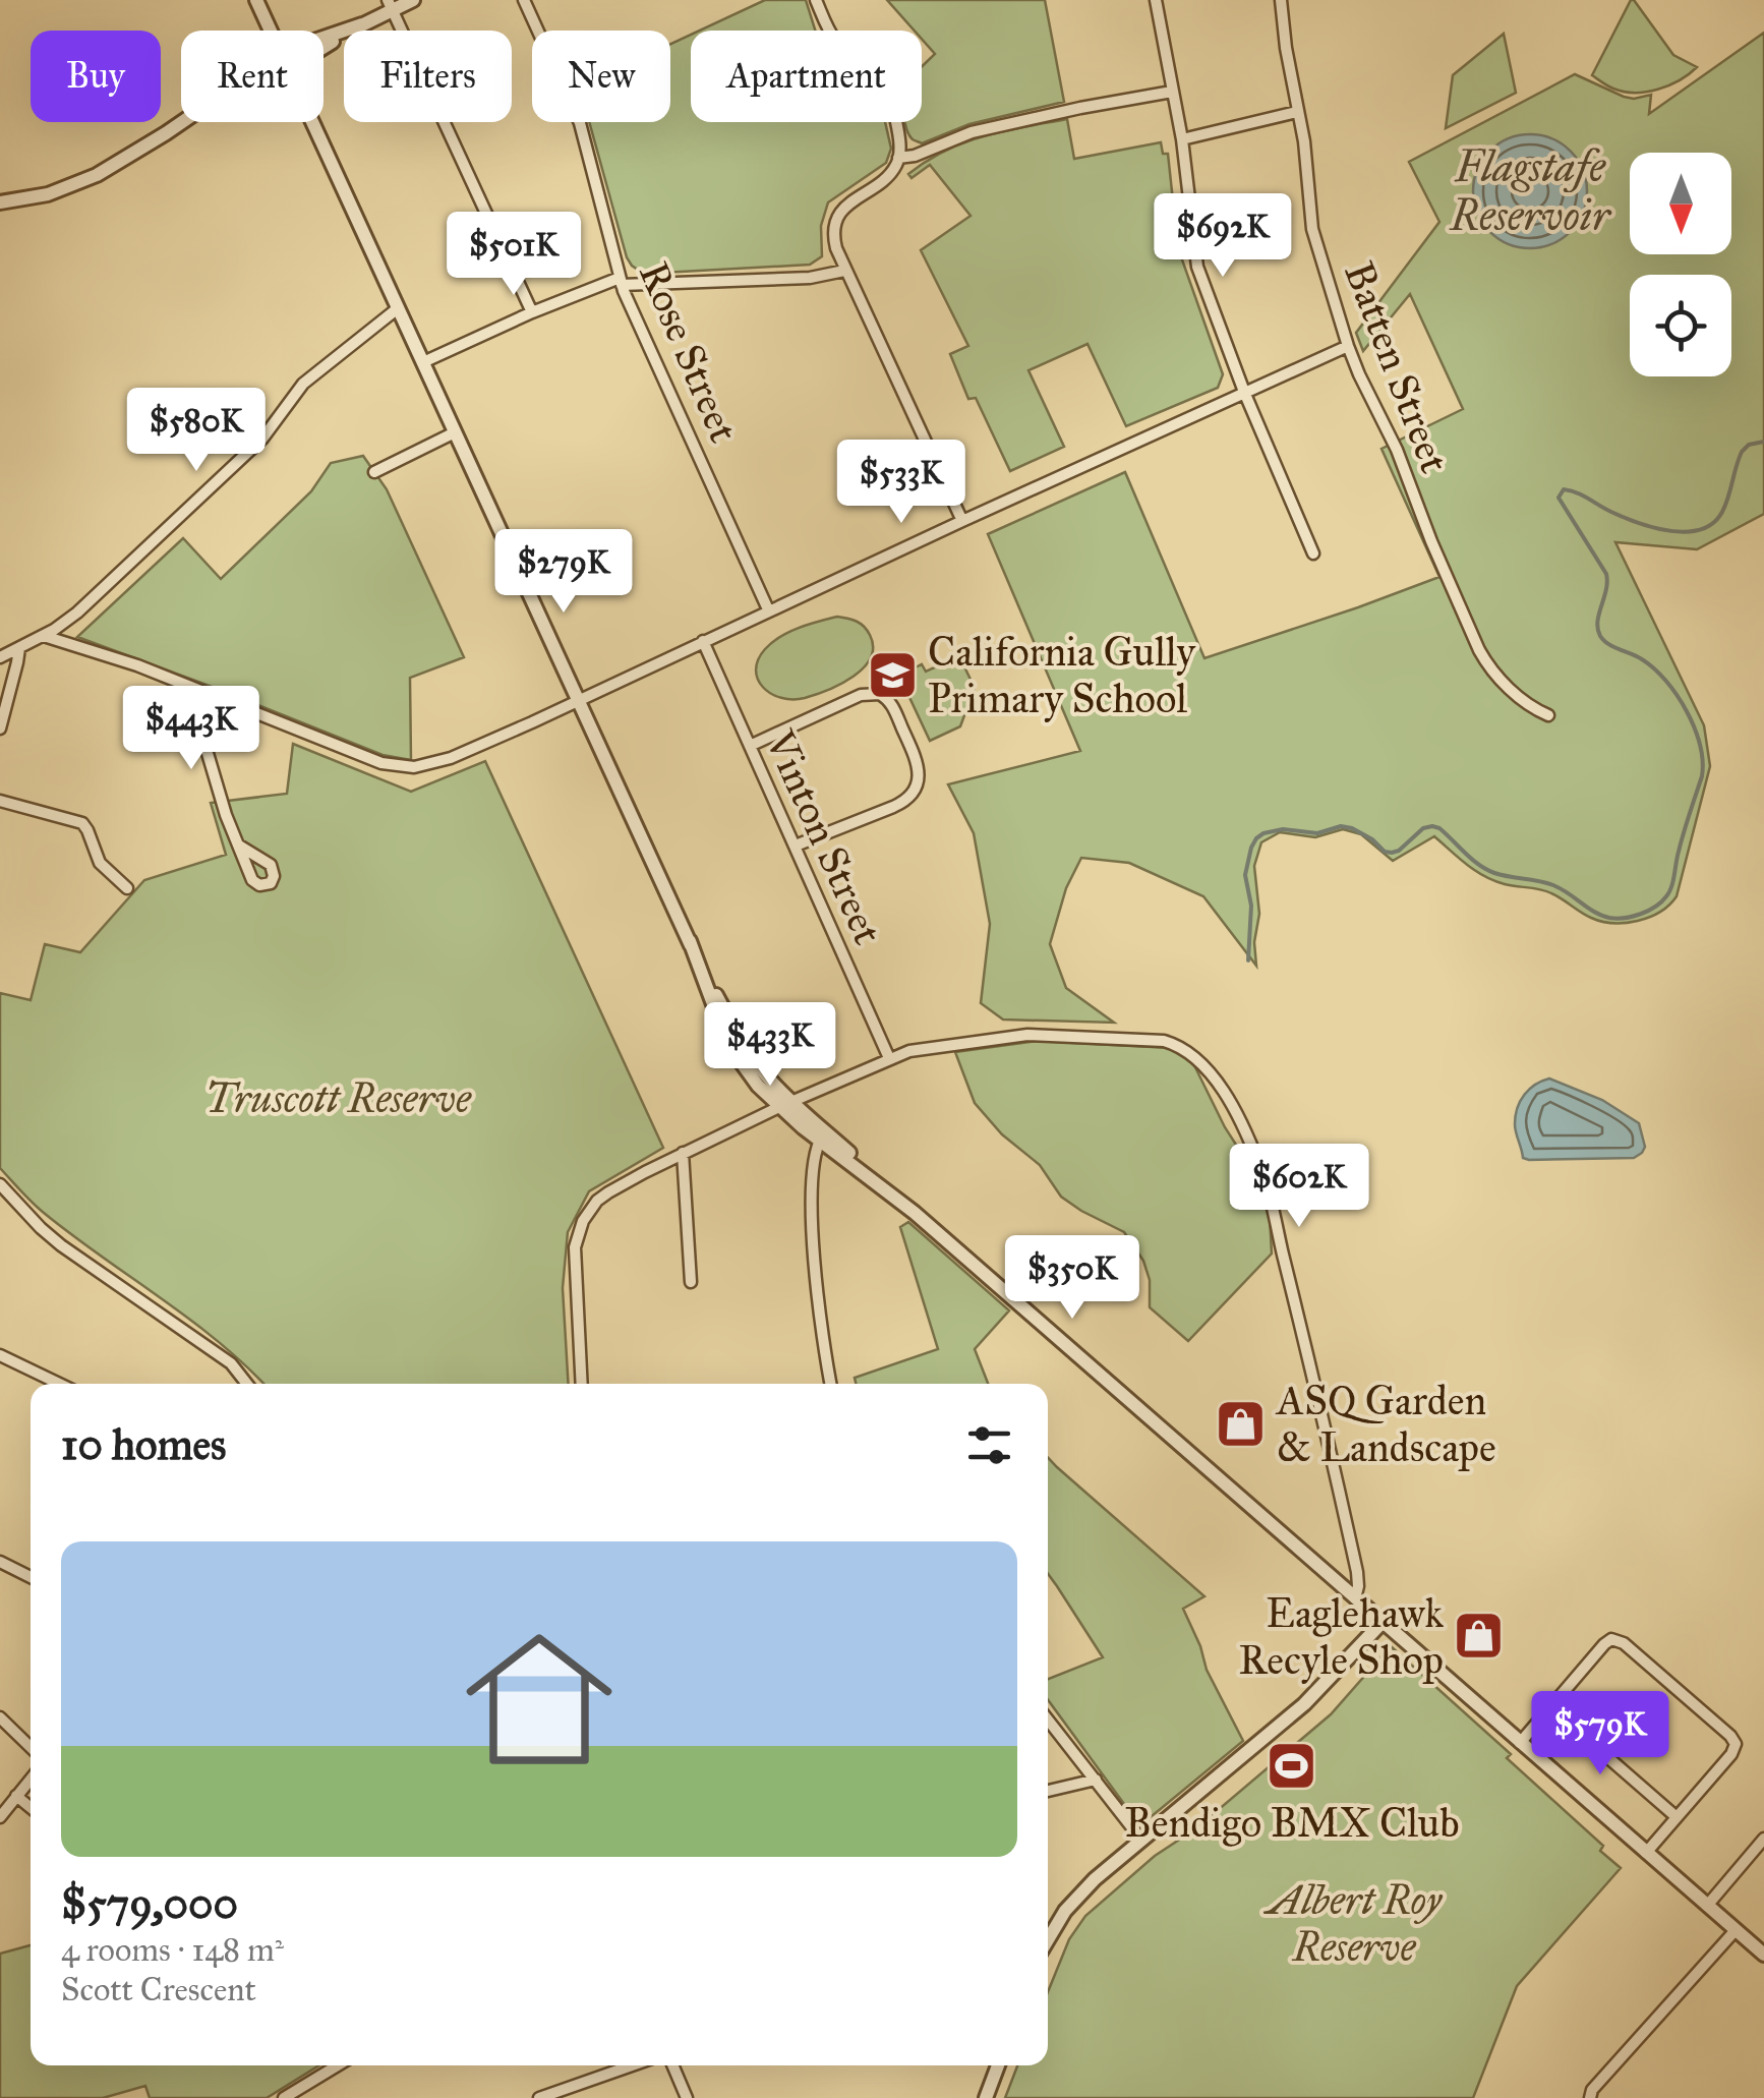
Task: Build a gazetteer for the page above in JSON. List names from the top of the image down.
{
  "streets": {
    "street": ["Rose Street", "Batten Street", "Vinton Street"]
  },
  "water": ["Flagstafe Reservoir"],
  "parks": ["Truscott Reserve", "Albert Roy Reserve"],
  "places": {
    "school or university": ["California Gully Primary School"],
    "shop": ["ASQ Garden & Landscape", "Eaglehawk Recyle Shop"],
    "sports": ["Bendigo BMX Club"]
  },
  "north": "bottom",
  "page": {
    "chip": [
      "Buy",
      "Rent",
      "Filters",
      "New",
      "Apartment"
    ],
    "price": [
      "$692K",
      "$501K",
      "$580K",
      "$533K",
      "$279K",
      "$443K",
      "$433K",
      "$602K",
      "$350K",
      "$579K"
    ],
    "heading": "10 homes",
    "list": [
      {
        "name": "$579,000",
        "note": "4 rooms · 148 m² · Scott Crescent"
      }
    ]
  }
}
